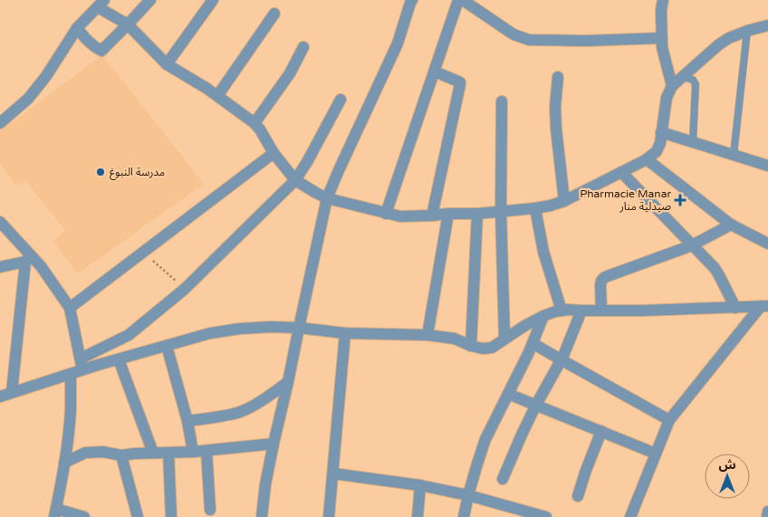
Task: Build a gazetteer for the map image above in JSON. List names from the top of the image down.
{
  "places": {
    "other": ["مدرسة النبوغ"],
    "health": ["Pharmacie Manar صيدلية منار"]
  },
  "north": "top"
}
